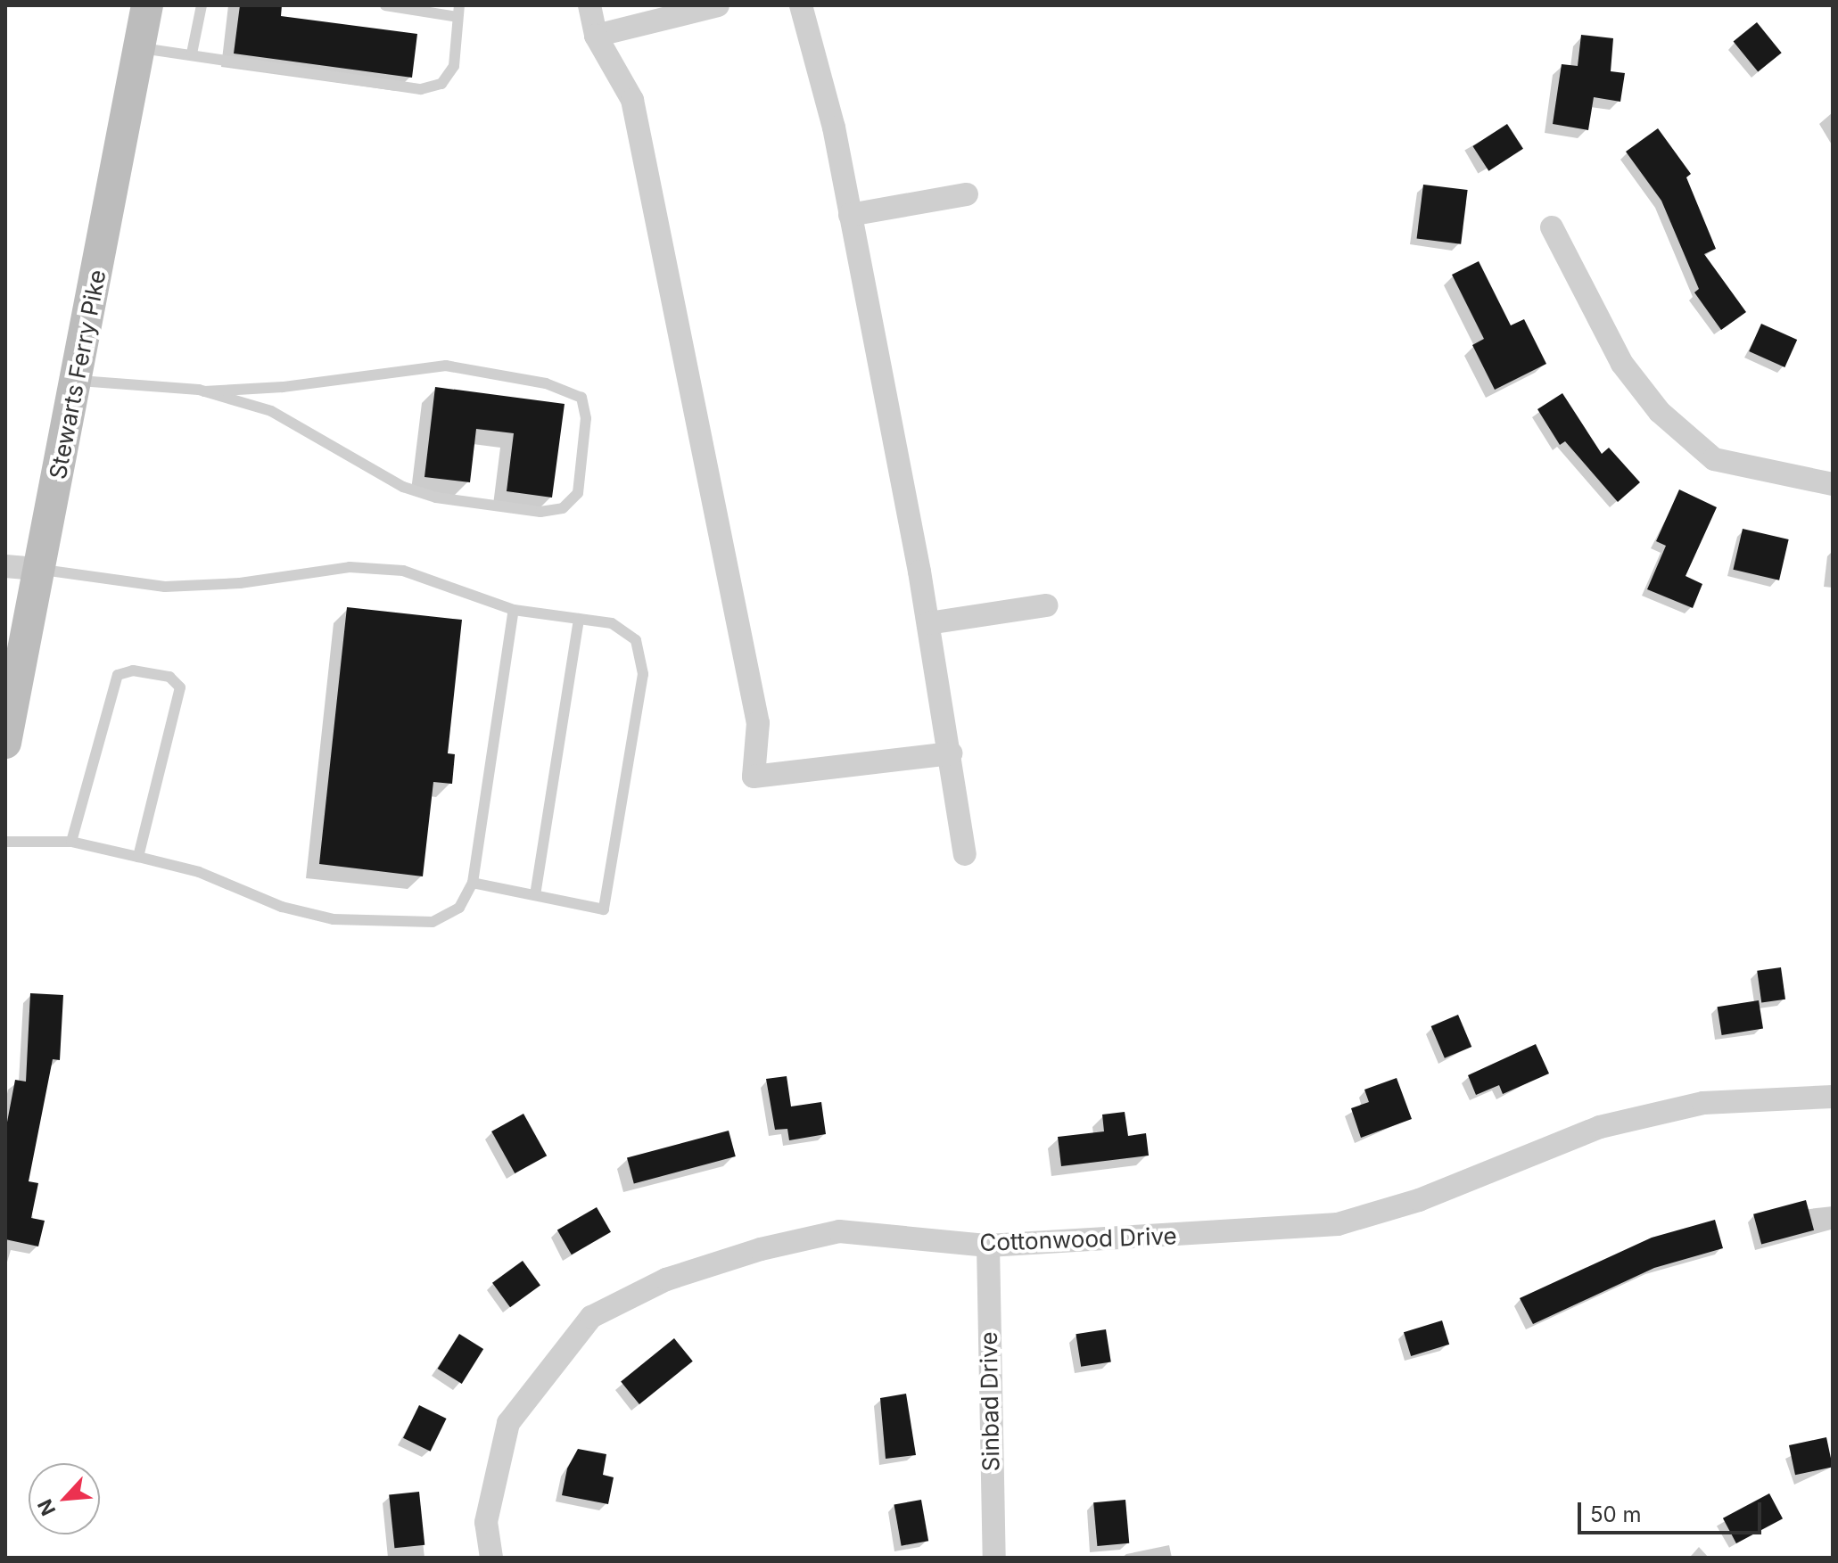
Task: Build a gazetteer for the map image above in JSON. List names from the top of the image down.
{
  "streets": {
    "main road": ["Stewarts Ferry Pike"],
    "street": ["Cottonwood Drive", "Sinbad Drive"]
  },
  "crossings": [
    ["Cottonwood Drive", "Sinbad Drive"]
  ],
  "scale_bar": "50 m",
  "north": "bottom left"
}
